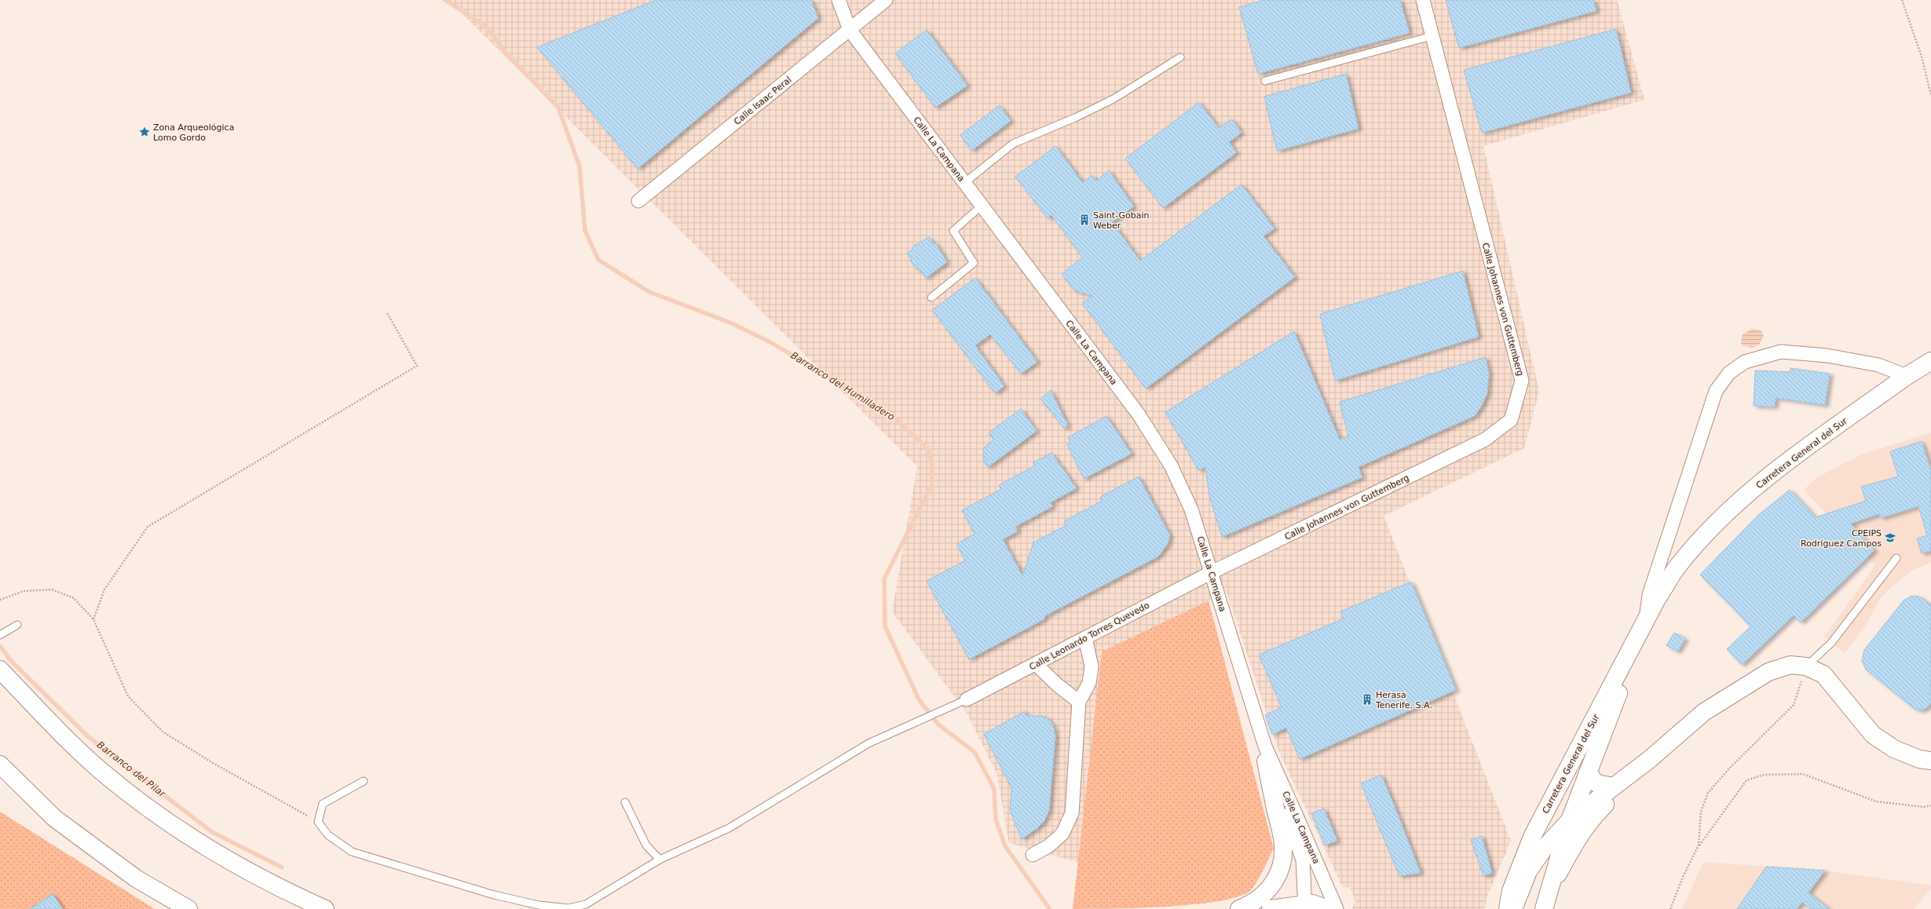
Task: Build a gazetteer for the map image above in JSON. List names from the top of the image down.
{
  "streets": {
    "main road": ["Carretera General del Sur"],
    "street": [
      "Calle Isaac Peral",
      "Calle La Campana",
      "Calle Johannes von Guttemberg",
      "Calle Leonardo Torres Quevedo"
    ]
  },
  "crossings": [
    ["Calle Isaac Peral", "Calle La Campana"],
    ["Calle La Campana", "Calle Johannes von Guttemberg"],
    ["Calle La Campana", "Calle Leonardo Torres Quevedo"],
    ["Calle Johannes von Guttemberg", "Calle Leonardo Torres Quevedo"]
  ],
  "water": ["Barranco del Humilladero", "Barranco del Pilar"],
  "places": {
    "place": ["Zona Arqueológica Lomo Gordo"],
    "building": ["Saint-Gobain Weber", "Herasa Tenerife, S.A."],
    "school or university": ["CPEIPS Rodríguez Campos"]
  }
}
